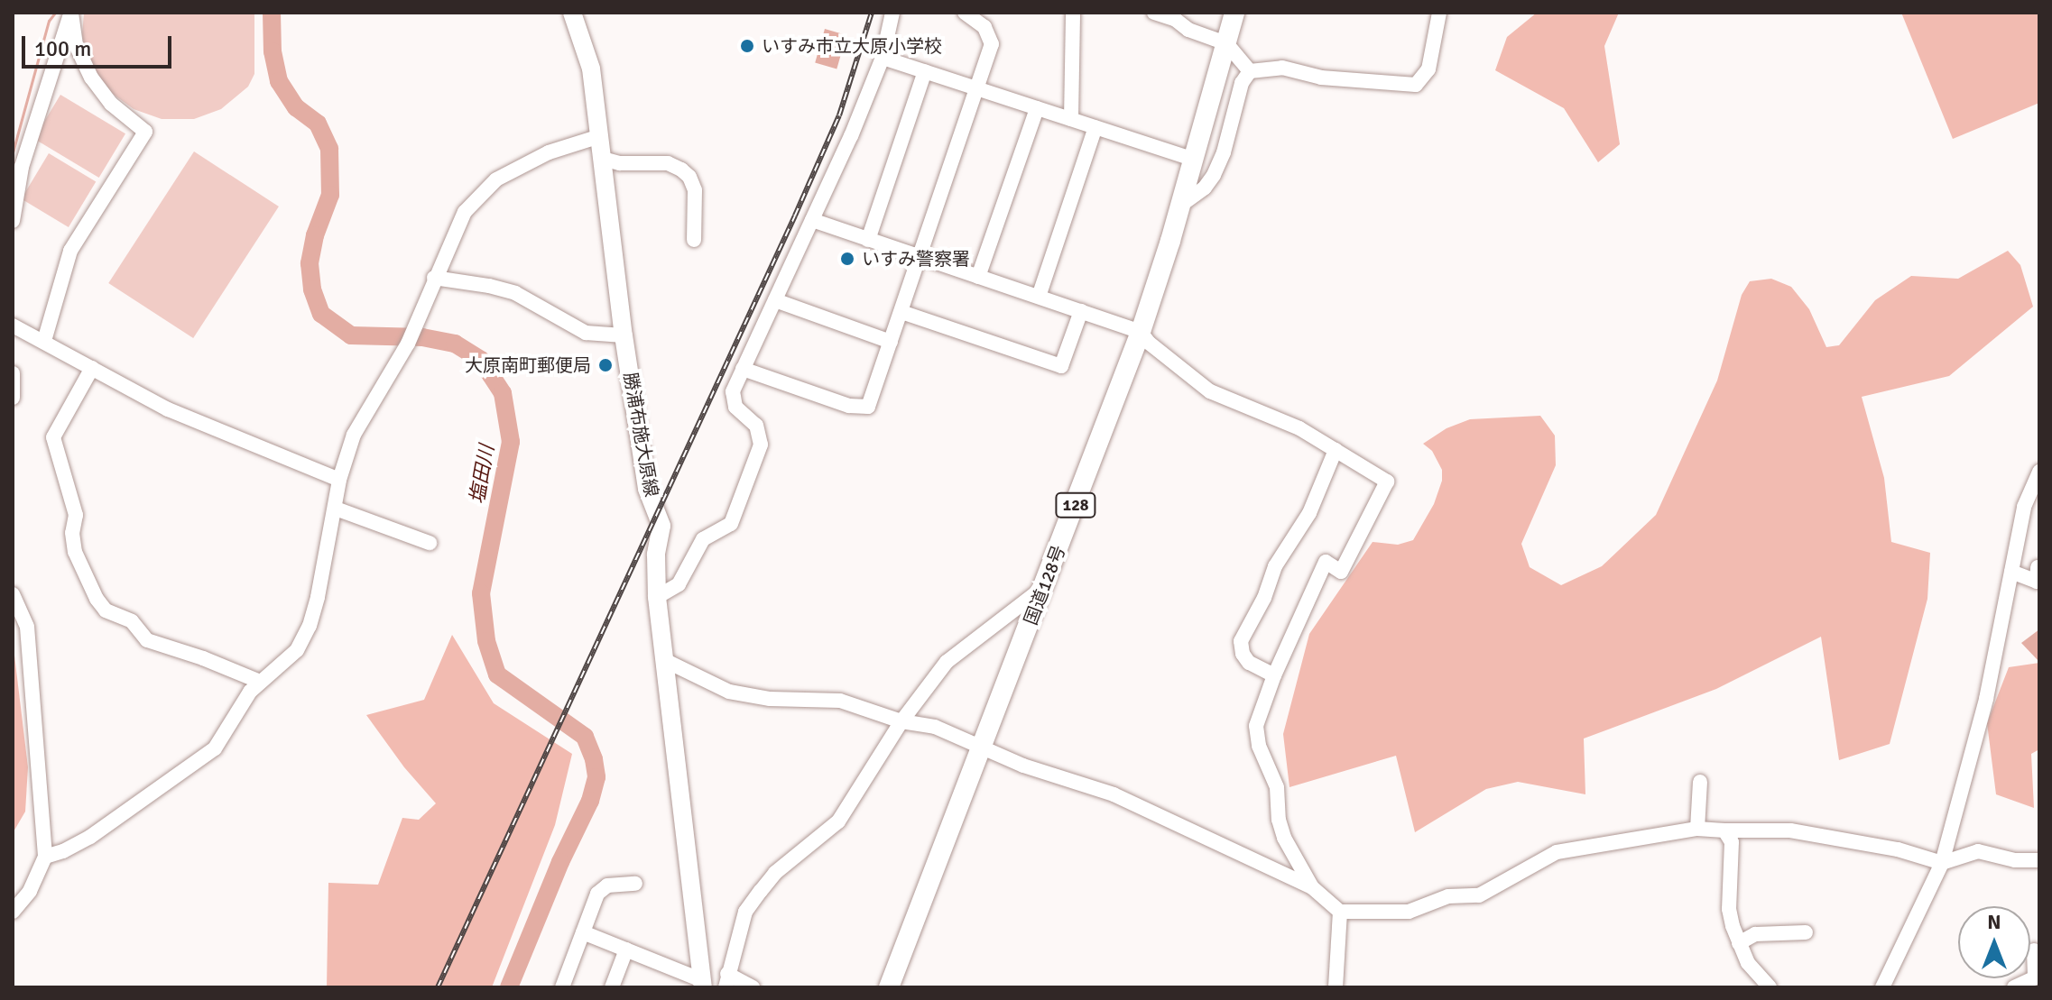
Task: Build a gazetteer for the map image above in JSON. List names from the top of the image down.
{
  "streets": {
    "highway": ["128", "国道128号"],
    "main road": ["勝浦布施大原線"]
  },
  "water": ["塩田川"],
  "places": ["いすみ市立大原小学校", "いすみ警察署", "大原南町郵便局"],
  "scale_bar": "100 m",
  "north": "top"
}
